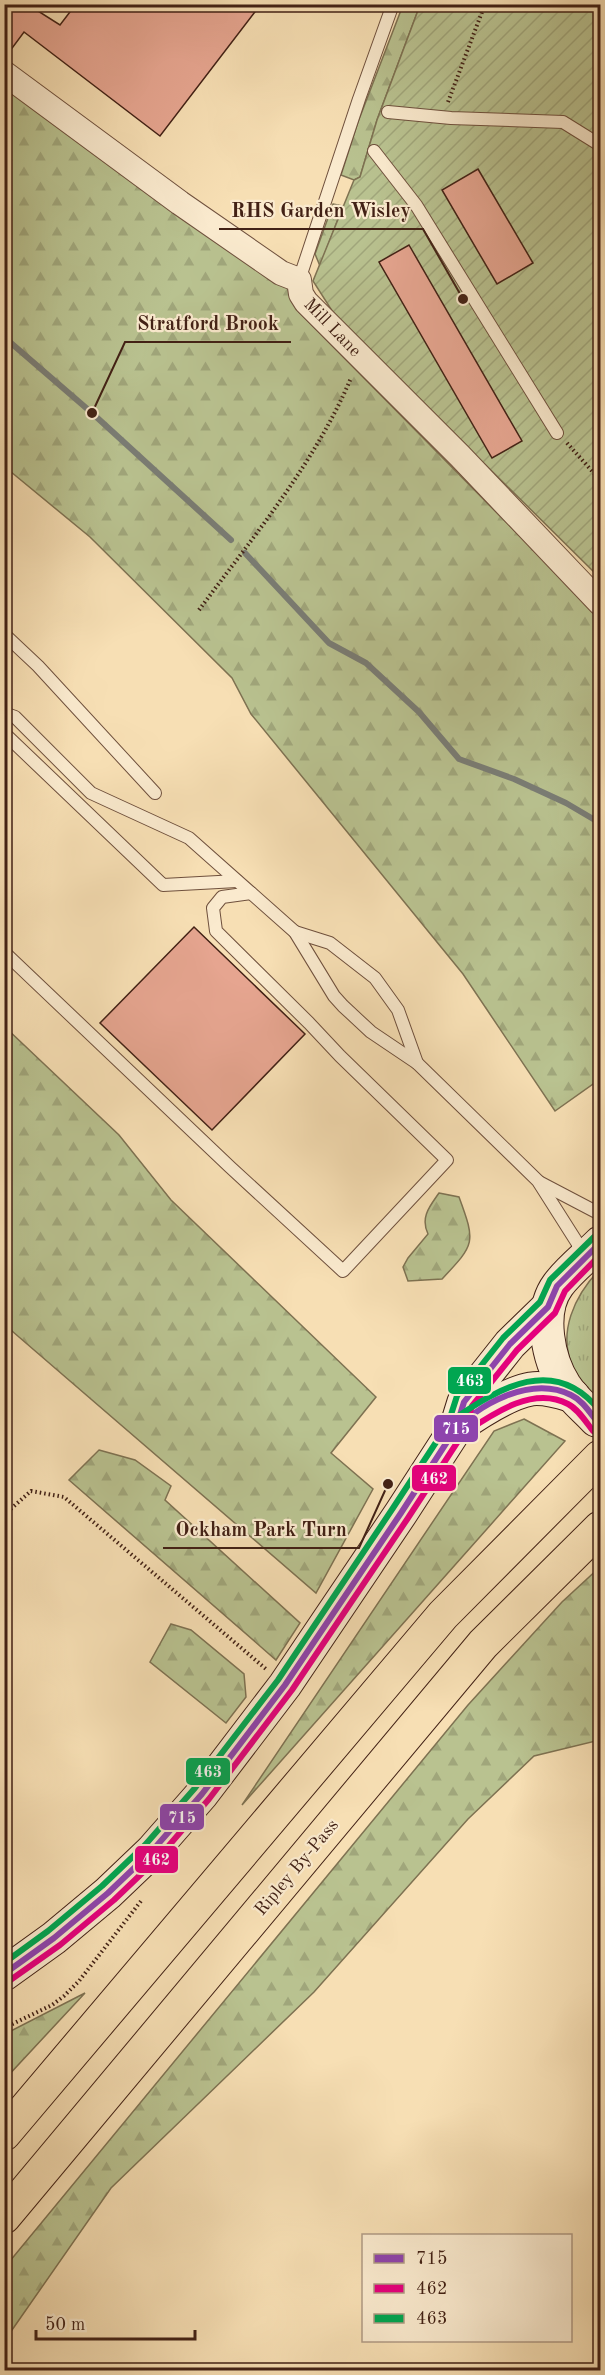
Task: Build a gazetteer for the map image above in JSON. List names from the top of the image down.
{
  "streets": {
    "highway": ["Ripley By-Pass"],
    "street": ["Mill Lane"]
  },
  "places": ["RHS Garden Wisley", "Stratford Brook", "Ockham Park Turn"],
  "lines": ["transit line 463", "transit line 715", "transit line 462"],
  "legend": ["715", "462", "463"],
  "scale_bar": "50 m"
}
